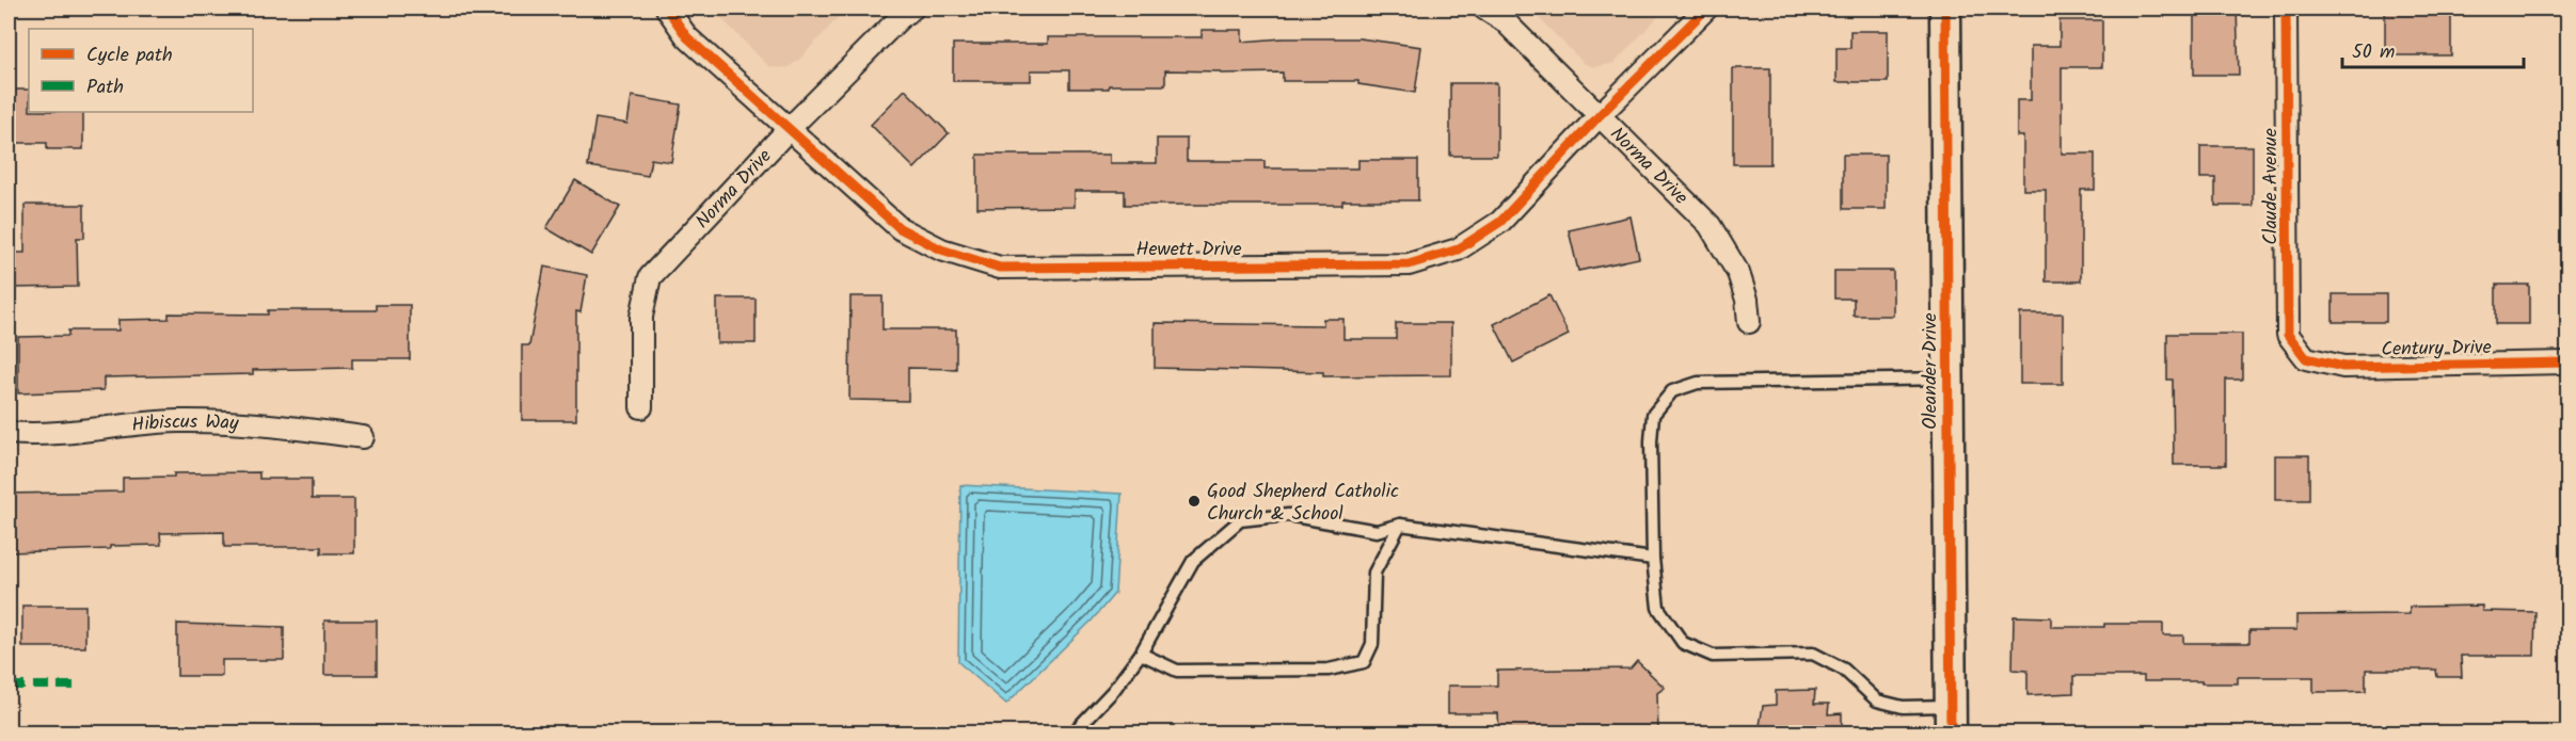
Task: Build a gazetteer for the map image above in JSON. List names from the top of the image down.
{
  "streets": {
    "street": [
      "Norma Drive",
      "Claude Avenue",
      "Hewett Drive",
      "Century Drive",
      "Oleander Drive",
      "Hibiscus Way"
    ]
  },
  "crossings": [
    ["Norma Drive", "Hewett Drive"],
    ["Claude Avenue", "Century Drive"]
  ],
  "places": ["Good Shepherd Catholic Church & School"],
  "legend": ["Cycle path", "Path"],
  "scale_bar": "50 m"
}
